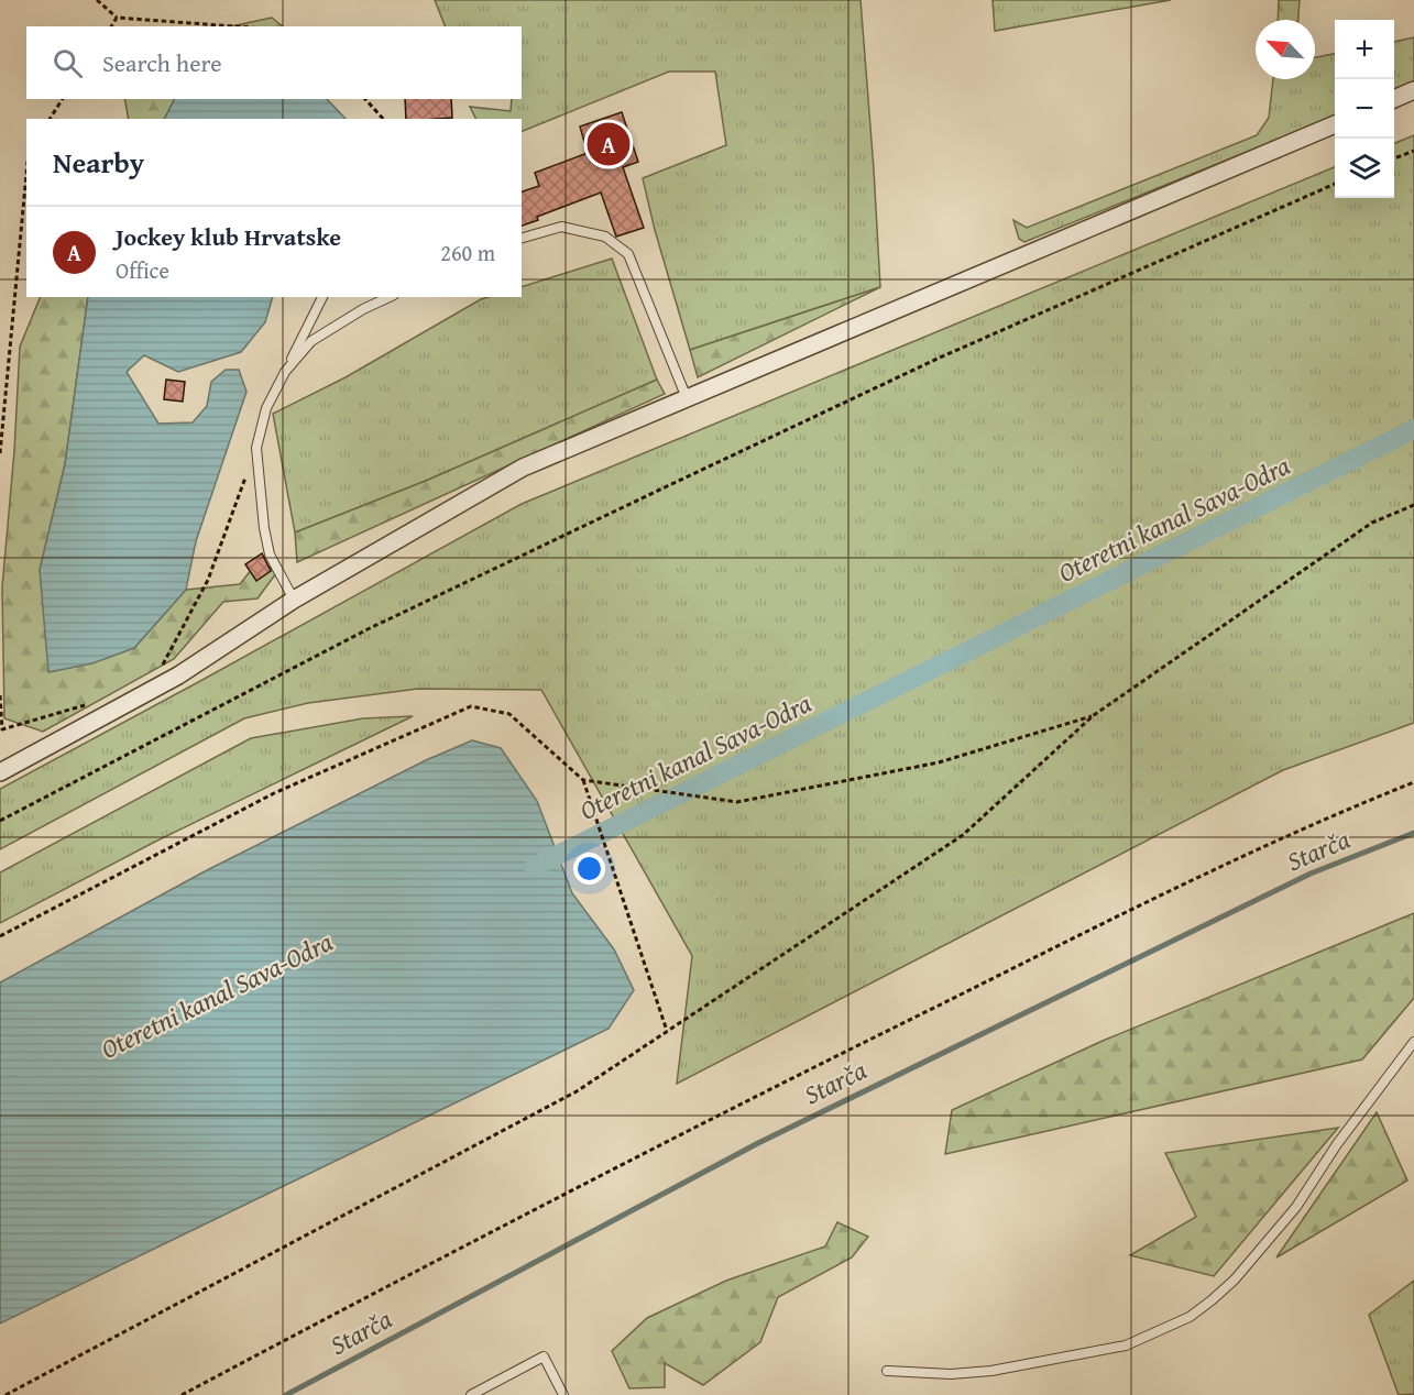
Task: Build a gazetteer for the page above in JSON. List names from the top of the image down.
{
  "water": ["Oteretni kanal Sava-Odra", "Starča"],
  "north": "top left",
  "page": {
    "map_buttons": ["+", "−"],
    "search": "Search here",
    "heading": "Nearby",
    "pins": "A",
    "list": [
      {
        "mark": "A",
        "name": "Jockey klub Hrvatske",
        "note": "Office",
        "value": "260 m"
      }
    ]
  }
}
